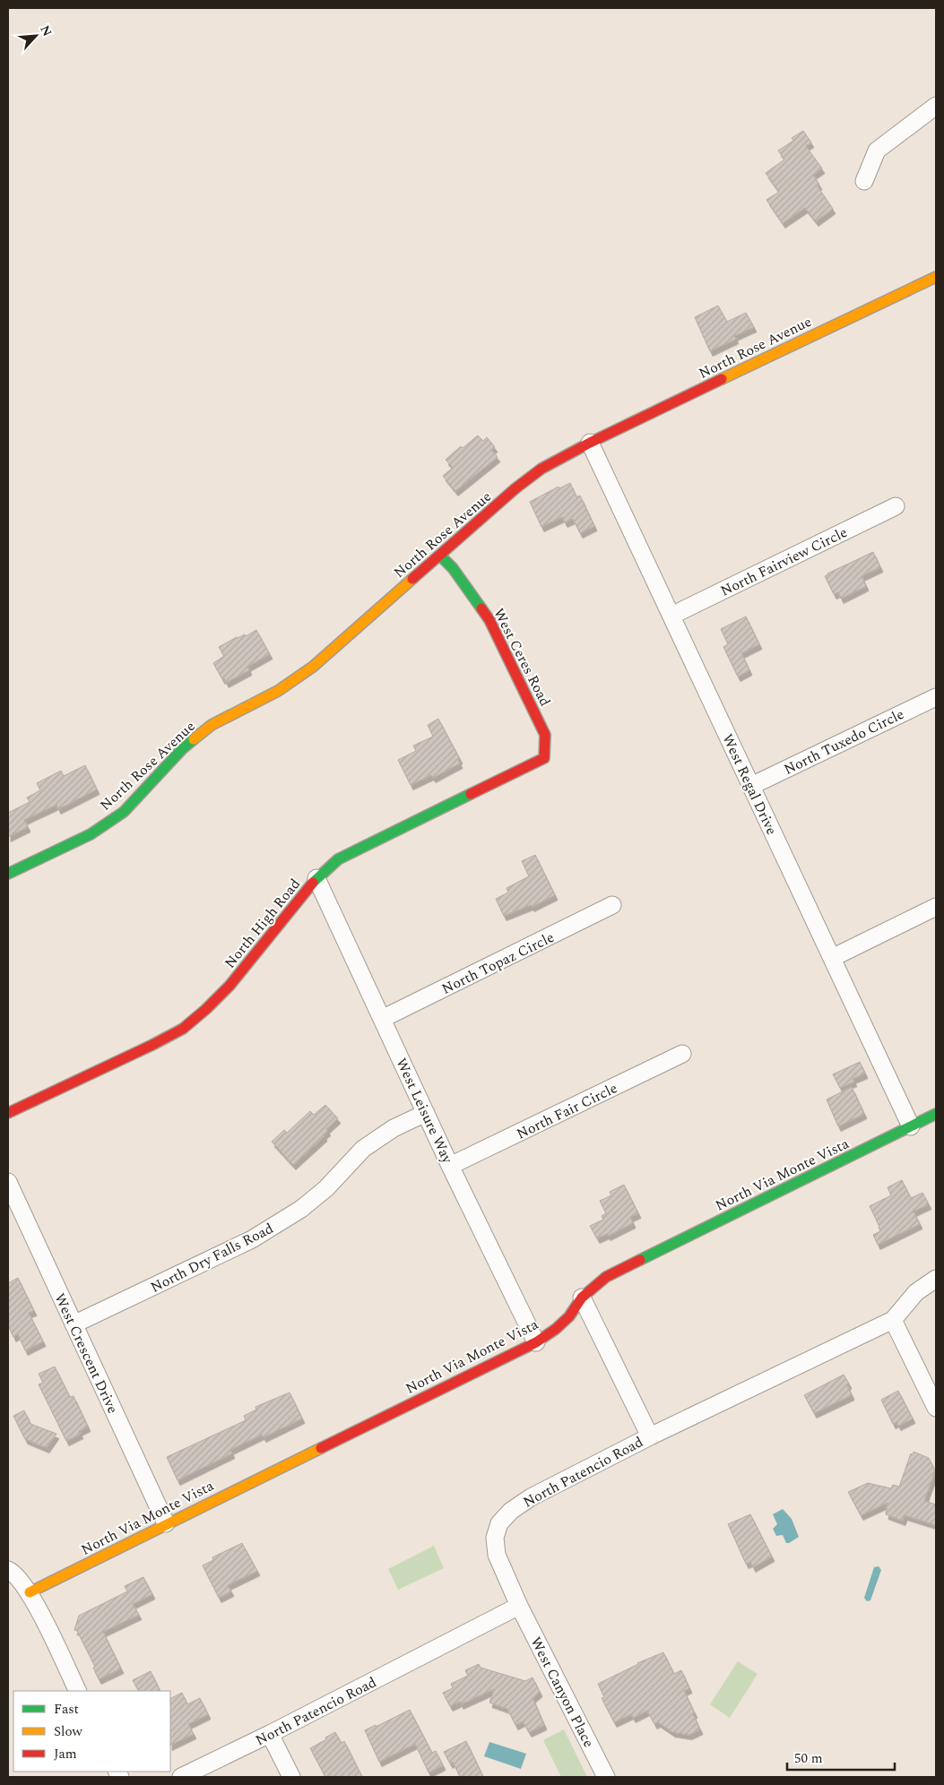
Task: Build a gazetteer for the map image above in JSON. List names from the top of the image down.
{
  "streets": {
    "street": [
      "North Rose Avenue",
      "North Fairview Circle",
      "West Ceres Road",
      "North Tuxedo Circle",
      "West Regal Drive",
      "North High Road",
      "North Topaz Circle",
      "West Leisure Way",
      "North Fair Circle",
      "North Via Monte Vista",
      "North Dry Falls Road",
      "West Crescent Drive",
      "North Patencio Road",
      "West Canyon Place"
    ]
  },
  "crossings": [
    ["North Rose Avenue", "West Ceres Road"],
    ["North Rose Avenue", "West Regal Drive"],
    ["North Fairview Circle", "West Regal Drive"],
    ["West Ceres Road", "North High Road"],
    ["North Tuxedo Circle", "West Regal Drive"],
    ["West Regal Drive", "North Via Monte Vista"],
    ["North High Road", "West Leisure Way"],
    ["North Topaz Circle", "West Leisure Way"],
    ["West Leisure Way", "North Fair Circle"],
    ["West Leisure Way", "North Via Monte Vista"],
    ["West Leisure Way", "North Dry Falls Road"],
    ["North Via Monte Vista", "West Crescent Drive"],
    ["North Dry Falls Road", "West Crescent Drive"],
    ["North Patencio Road", "West Canyon Place"]
  ],
  "legend": ["Fast", "Slow", "Jam"],
  "scale_bar": "50 m",
  "north": "top right"
}
